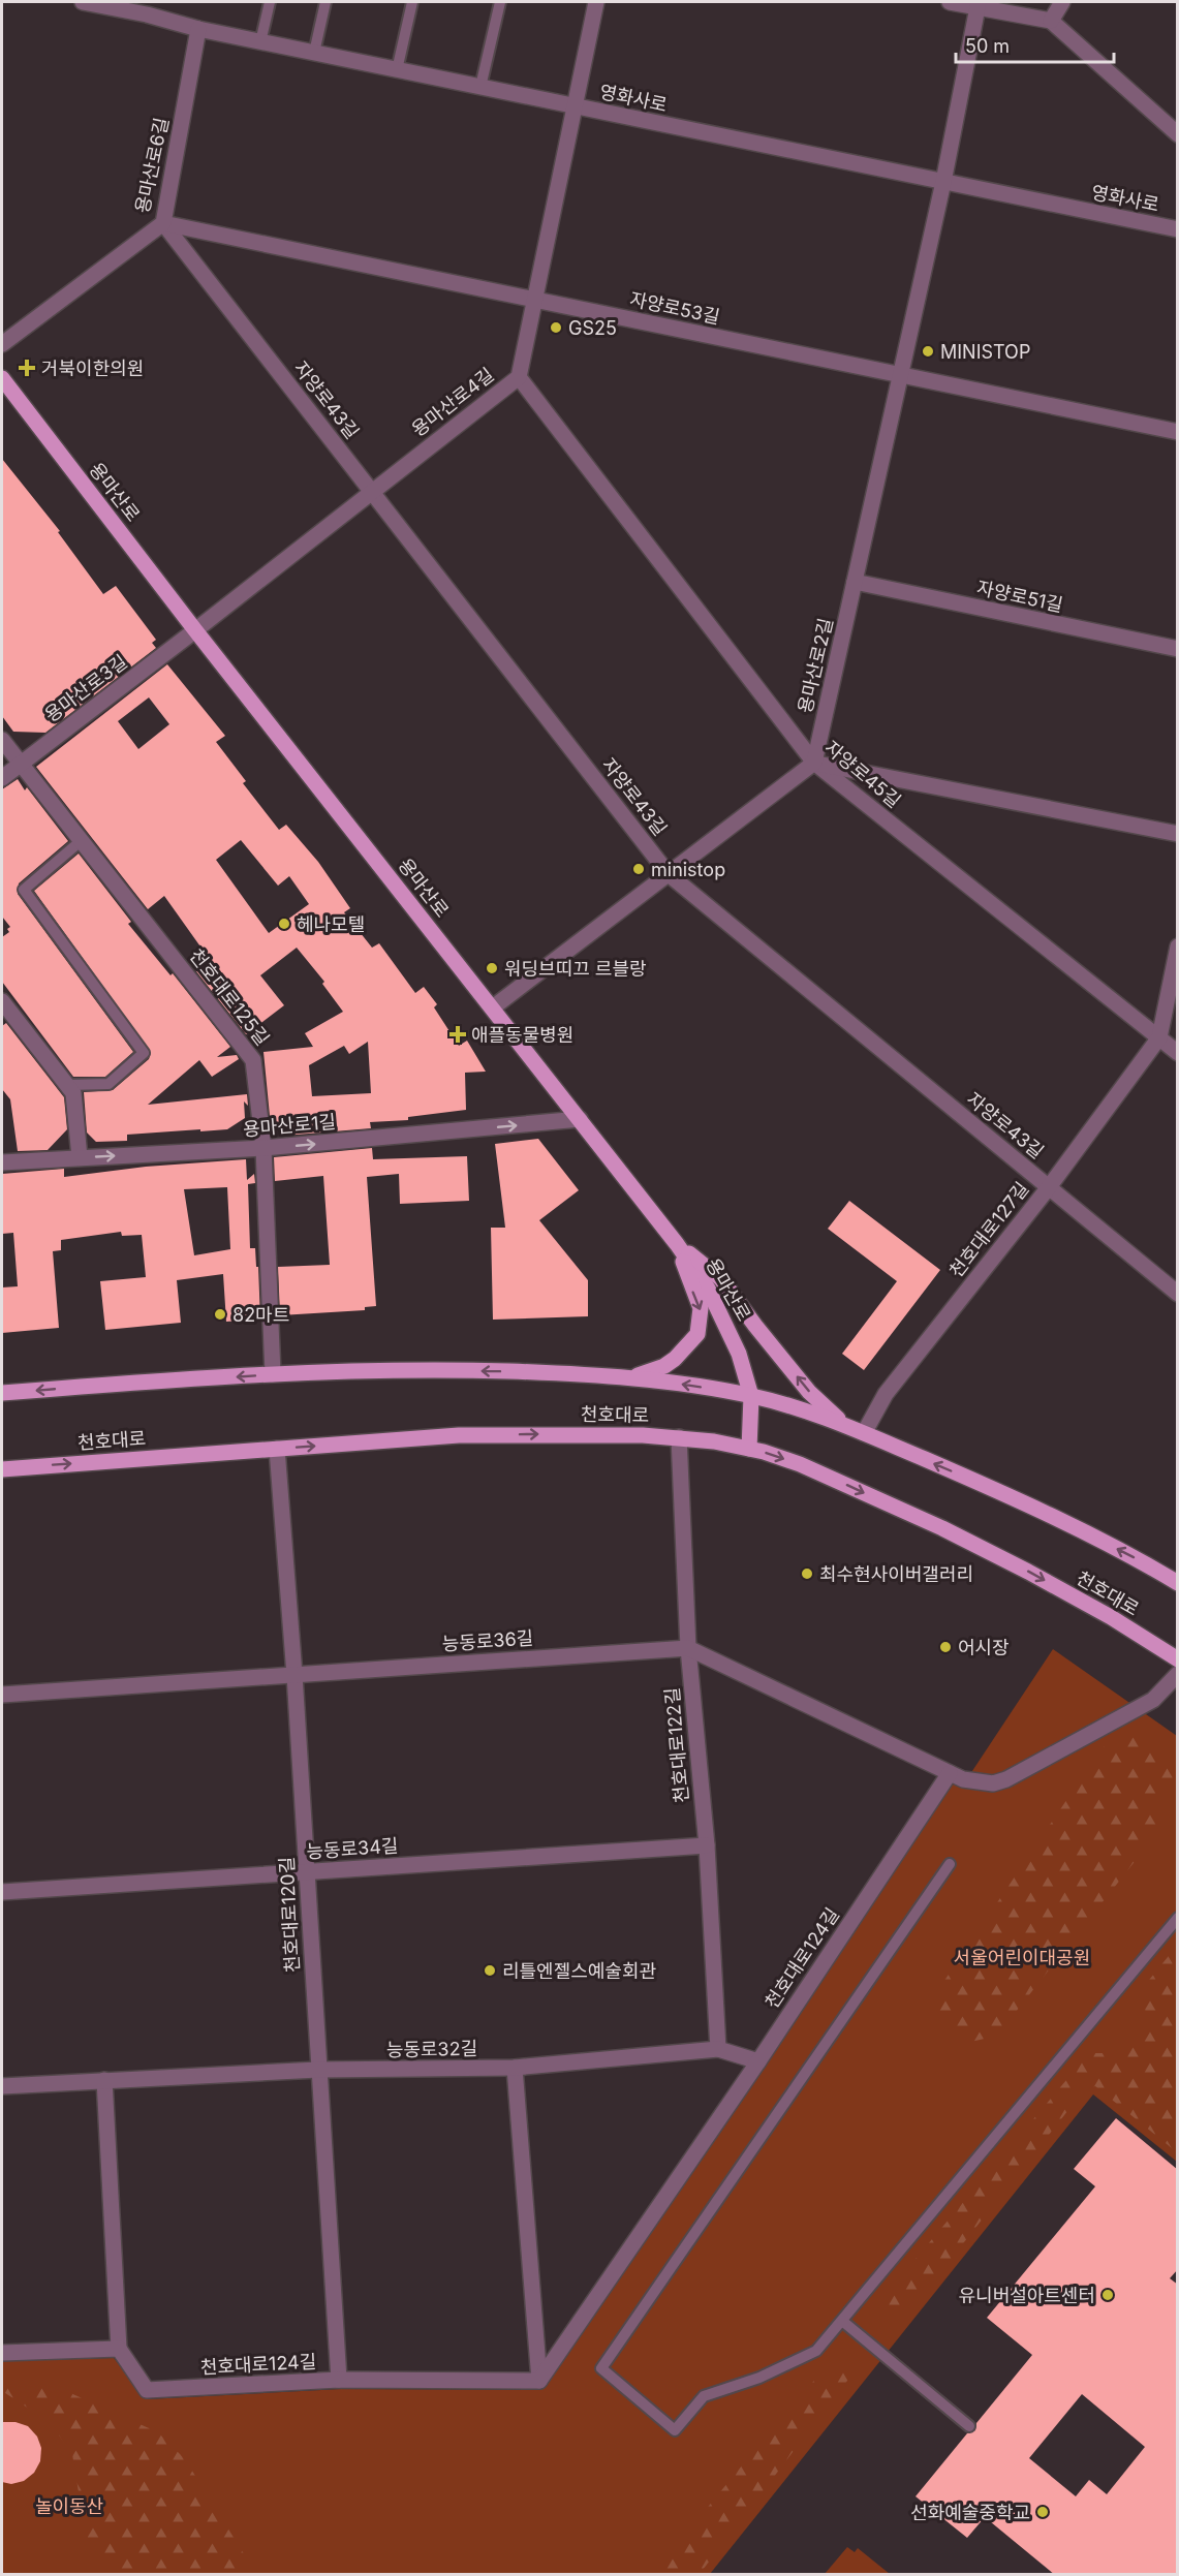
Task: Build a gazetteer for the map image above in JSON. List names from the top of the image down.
{
  "streets": {
    "main road": ["용마산로", "천호대로"],
    "street": [
      "영화사로",
      "용마산로6길",
      "자양로53길",
      "자양로43길",
      "용마산로4길",
      "자양로51길",
      "용마산로2길",
      "용마산로3길",
      "자양로45길",
      "천호대로125길",
      "용마산로1길",
      "천호대로127길",
      "능동로36길",
      "천호대로122길",
      "능동로34길",
      "천호대로120길",
      "천호대로124길",
      "능동로32길"
    ]
  },
  "crossings": [
    ["영화사로", "용마산로6길"],
    ["영화사로", "용마산로4길"],
    ["영화사로", "용마산로2길"],
    ["용마산로6길", "자양로53길"],
    ["용마산로6길", "자양로43길"],
    ["자양로53길", "자양로43길"],
    ["자양로53길", "용마산로4길"],
    ["자양로53길", "용마산로2길"],
    ["자양로43길", "용마산로4길"],
    ["자양로43길", "천호대로127길"],
    ["용마산로4길", "용마산로"],
    ["용마산로4길", "용마산로3길"],
    ["용마산로4길", "자양로45길"],
    ["용마산로", "용마산로3길"],
    ["용마산로", "용마산로1길"],
    ["용마산로", "천호대로"],
    ["자양로51길", "용마산로2길"],
    ["용마산로2길", "자양로45길"],
    ["용마산로3길", "천호대로125길"],
    ["자양로45길", "천호대로127길"],
    ["천호대로125길", "용마산로1길"],
    ["천호대로125길", "천호대로"],
    ["천호대로127길", "천호대로"],
    ["천호대로", "천호대로122길"],
    ["천호대로", "천호대로120길"],
    ["능동로36길", "천호대로122길"],
    ["능동로36길", "천호대로120길"],
    ["능동로36길", "천호대로124길"],
    ["천호대로122길", "능동로34길"],
    ["천호대로122길", "능동로32길"],
    ["능동로34길", "천호대로120길"],
    ["천호대로120길", "천호대로124길"],
    ["천호대로120길", "능동로32길"],
    ["천호대로124길", "능동로32길"]
  ],
  "one_way": ["용마산로1길"],
  "parks": ["서울어린이대공원", "놀이동산"],
  "places": {
    "other": [
      "GS25",
      "MINISTOP",
      "ministop",
      "헤나모텔",
      "워딩브띠끄 르블랑",
      "82마트",
      "최수현사이버갤러리",
      "어시장",
      "리틀엔젤스예술회관",
      "유니버설아트센터",
      "선화예술중학교"
    ],
    "health": ["거북이한의원", "애플동물병원"]
  },
  "scale_bar": "50 m"
}
